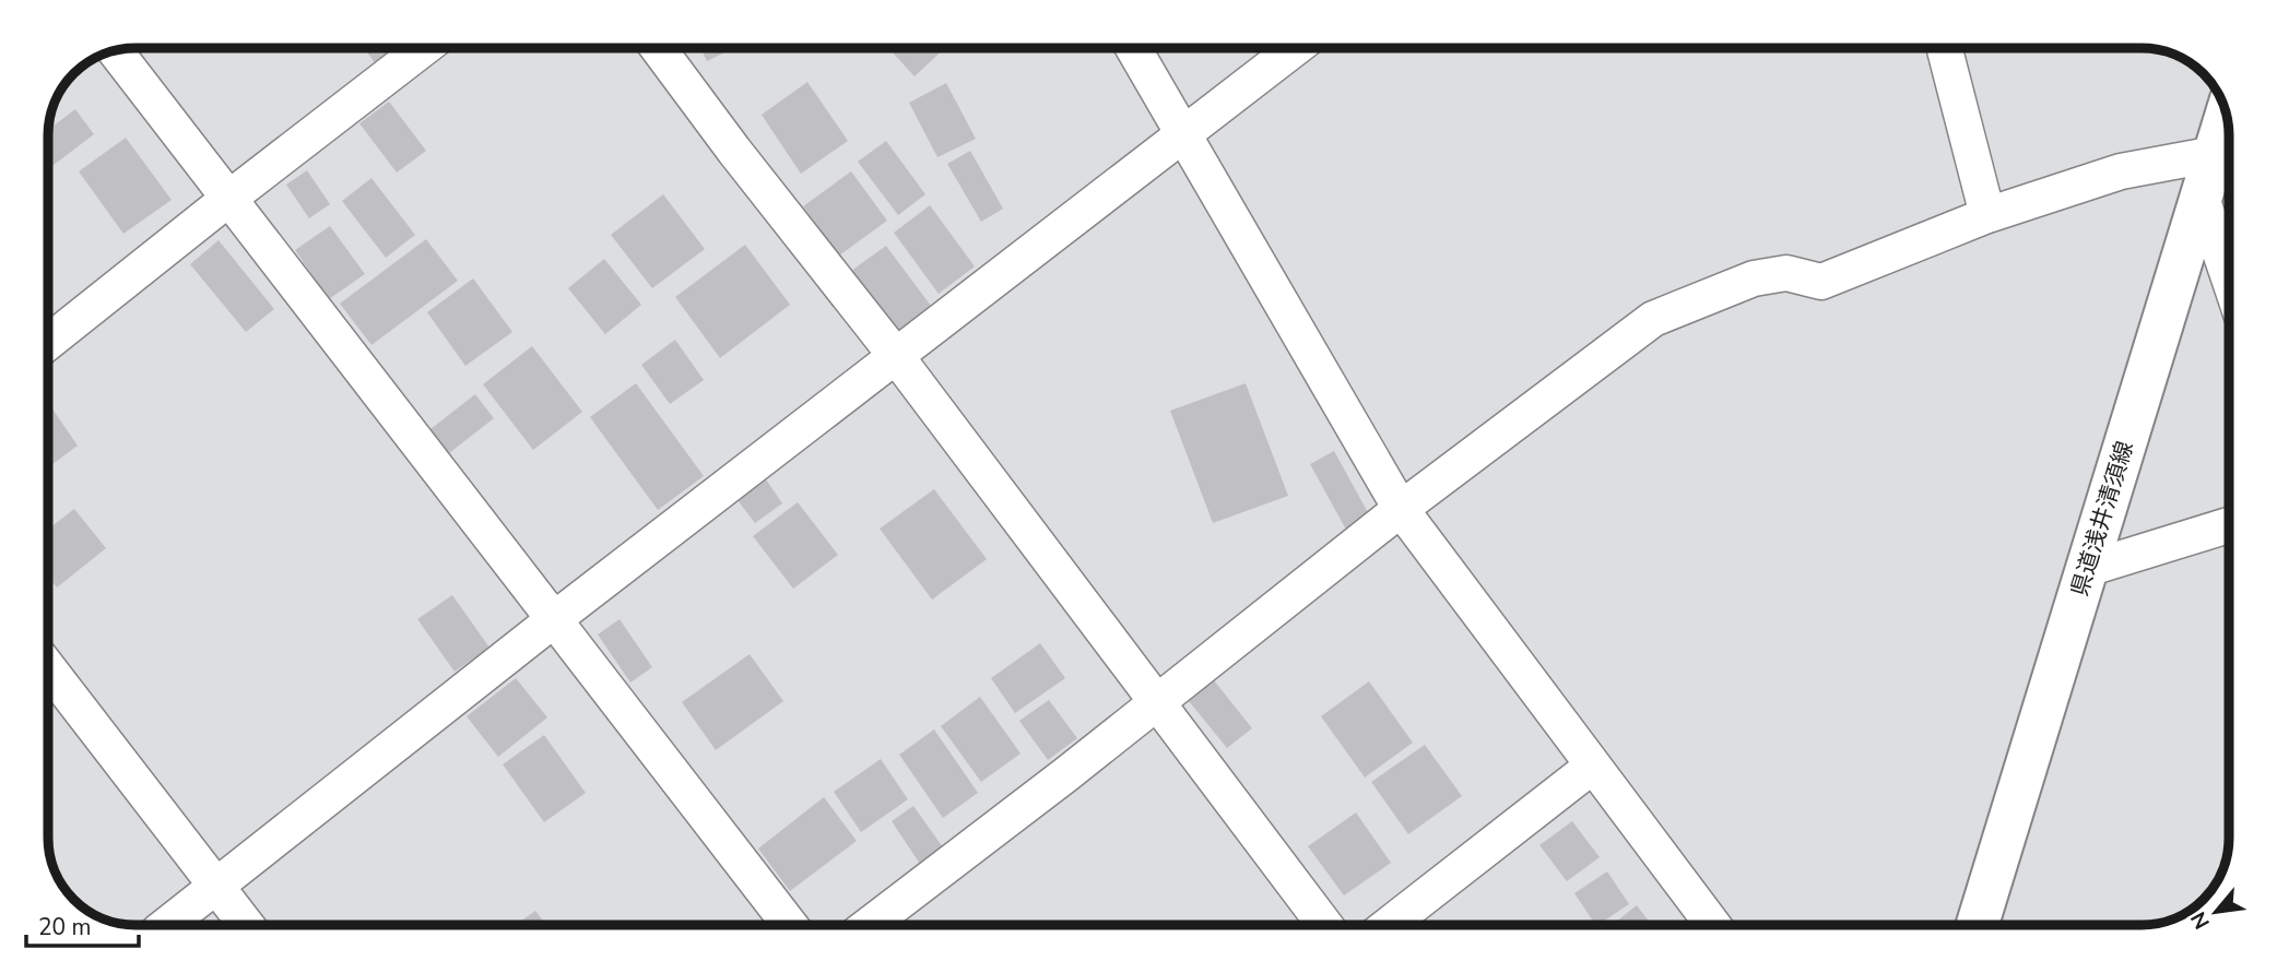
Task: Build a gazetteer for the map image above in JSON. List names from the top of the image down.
{
  "streets": {
    "main road": ["県道浅井清須線"]
  },
  "scale_bar": "20 m",
  "north": "bottom left"
}
